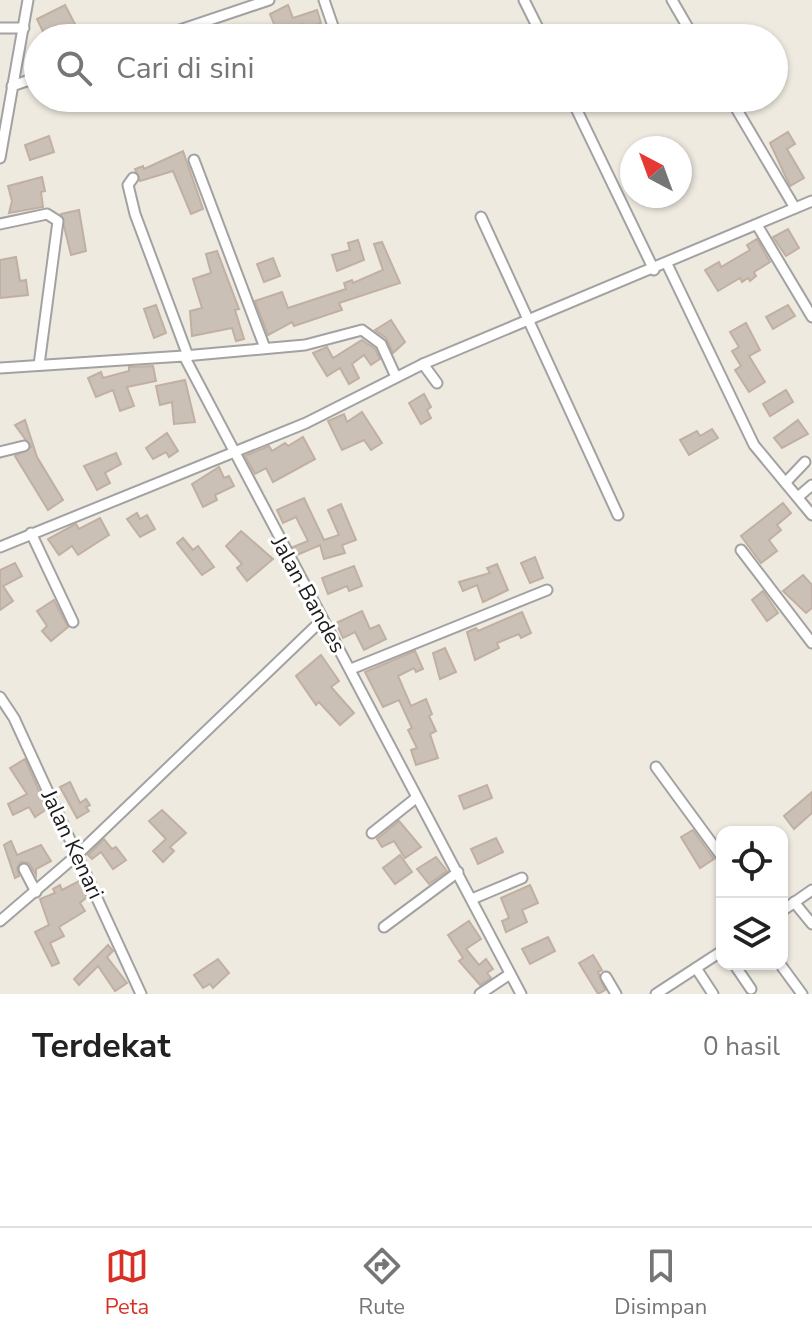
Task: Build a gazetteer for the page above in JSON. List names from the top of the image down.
{
  "streets": {
    "street": ["Jalan Bandes", "Jalan Kenari"]
  },
  "north": "top left",
  "page": {
    "search": "Cari di sini",
    "heading": ["Terdekat", "0 hasil"],
    "nav": ["Peta", "Rute", "Disimpan"]
  }
}
